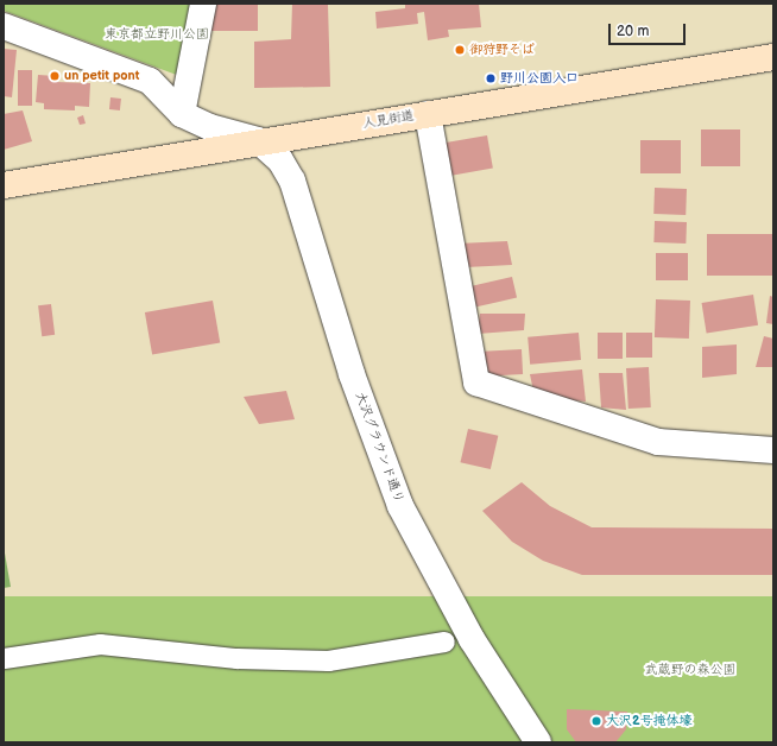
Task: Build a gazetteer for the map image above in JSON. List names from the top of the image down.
{
  "streets": {
    "main road": ["人見街道"],
    "street": ["大沢グラウンド通り"]
  },
  "crossings": [
    ["人見街道", "大沢グラウンド通り"]
  ],
  "parks": ["東京都立野川公園", "武蔵野の森公園"],
  "places": [
    "御狩野そば",
    "un petit pont",
    "野川公園入口",
    "大沢2号掩体壕"
  ],
  "scale_bar": "20 m"
}
